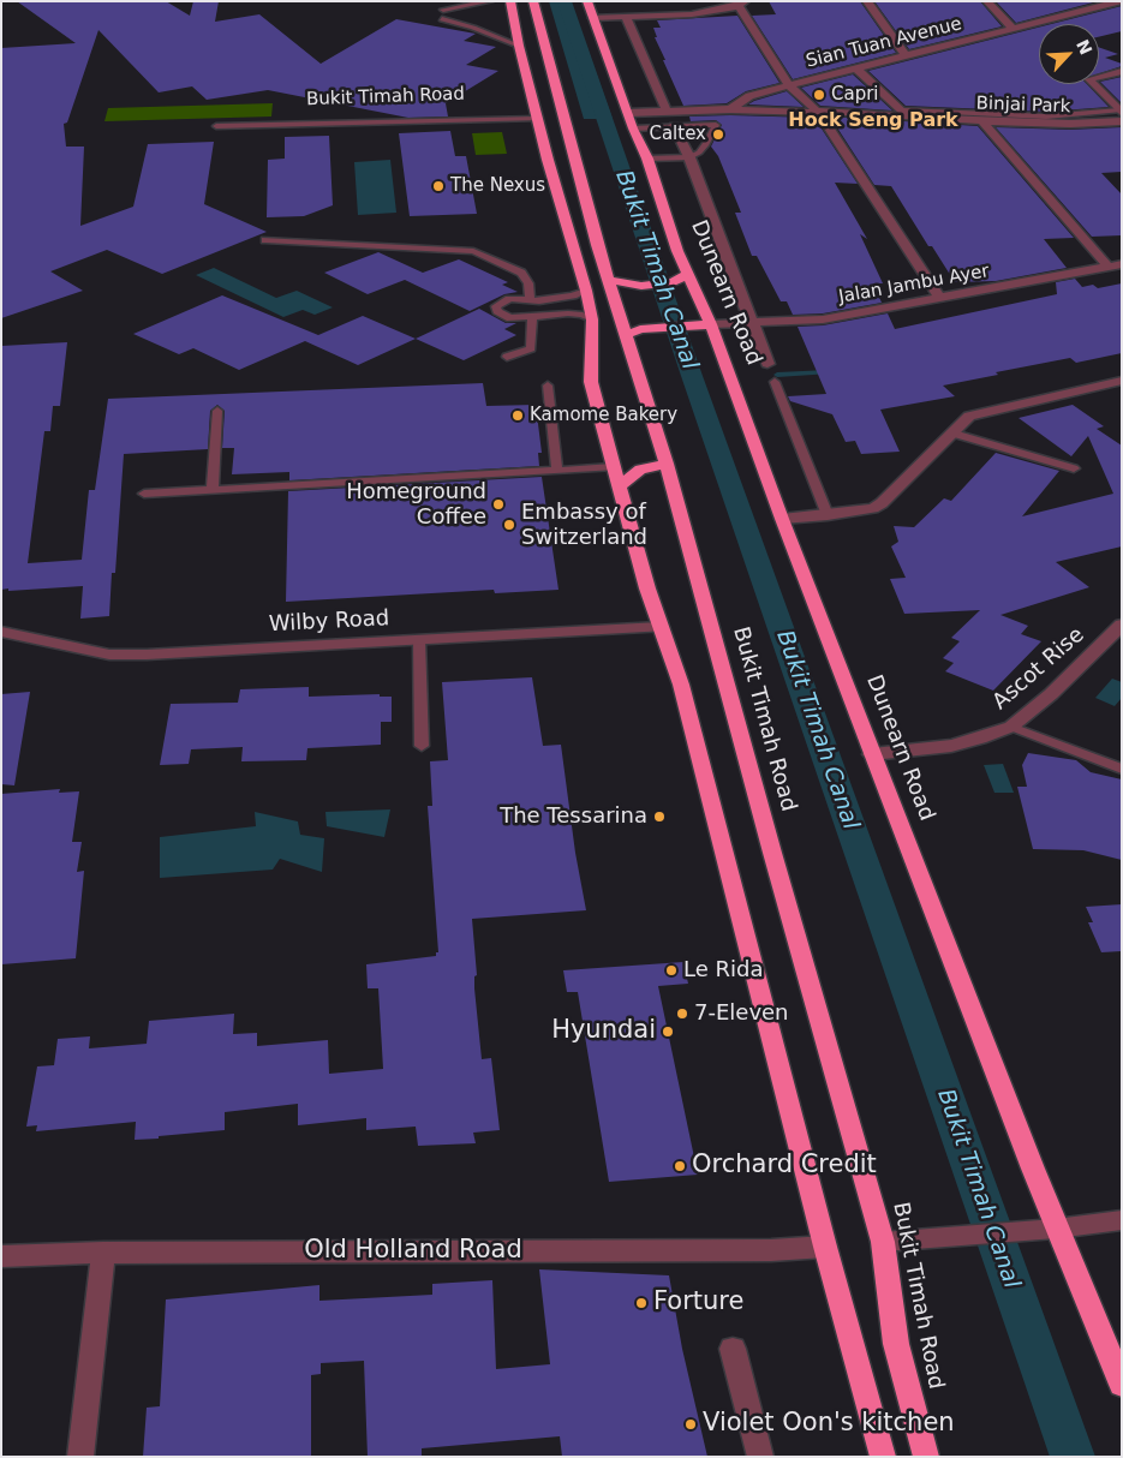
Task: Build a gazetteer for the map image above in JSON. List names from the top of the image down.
{
  "streets": {
    "highway": ["Bukit Timah Road", "Dunearn Road"],
    "street": [
      "Sian Tuan Avenue",
      "Binjai Park",
      "Jalan Jambu Ayer",
      "Wilby Road",
      "Ascot Rise",
      "Old Holland Road"
    ]
  },
  "crossings": [
    ["Sian Tuan Avenue", "Binjai Park"],
    ["Binjai Park", "Dunearn Road"],
    ["Jalan Jambu Ayer", "Dunearn Road"],
    ["Dunearn Road", "Ascot Rise"]
  ],
  "districts": ["Hock Seng Park"],
  "water": ["Bukit Timah Canal"],
  "places": [
    "Capri",
    "Caltex",
    "The Nexus",
    "Kamome Bakery",
    "Homeground Coffee",
    "Embassy of Switzerland",
    "The Tessarina",
    "Le Rida",
    "7-Eleven",
    "Hyundai",
    "Orchard Credit",
    "Forture",
    "Violet Oon's kitchen"
  ],
  "north": "top right"
}
